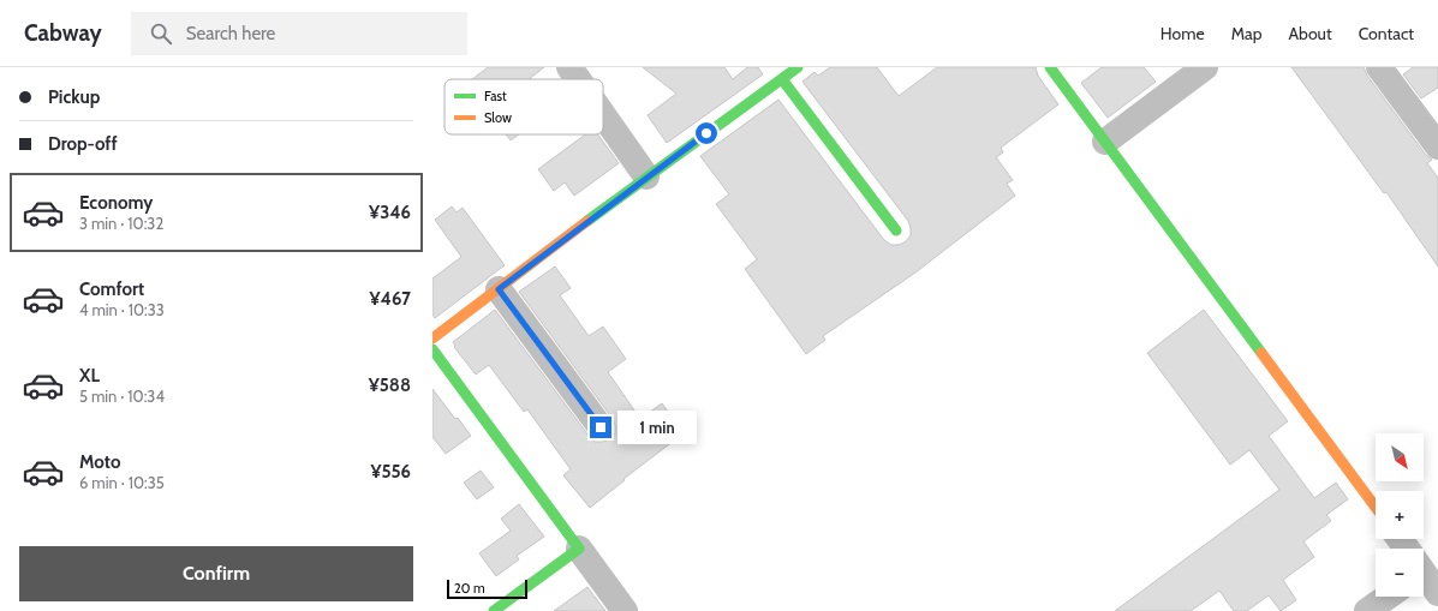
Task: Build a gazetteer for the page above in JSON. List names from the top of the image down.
{
  "legend": ["Fast", "Slow"],
  "scale_bar": "20 m",
  "north": "bottom right",
  "page": {
    "header": "Cabway",
    "search": "Search here",
    "nav": [
      "Home",
      "Map",
      "About",
      "Contact"
    ],
    "banner": ["Pickup", "Drop-off"],
    "list": [
      {
        "name": "Economy",
        "note": "3 min · 10:32",
        "value": "¥346"
      },
      {
        "name": "Comfort",
        "note": "4 min · 10:33",
        "value": "¥467"
      },
      {
        "name": "XL",
        "note": "5 min · 10:34",
        "value": "¥588"
      },
      {
        "name": "Moto",
        "note": "6 min · 10:35",
        "value": "¥556"
      }
    ],
    "bubble": "1 min",
    "map_buttons": ["+", "−"],
    "buttons": "Confirm",
    "scale": "20 m"
  }
}
